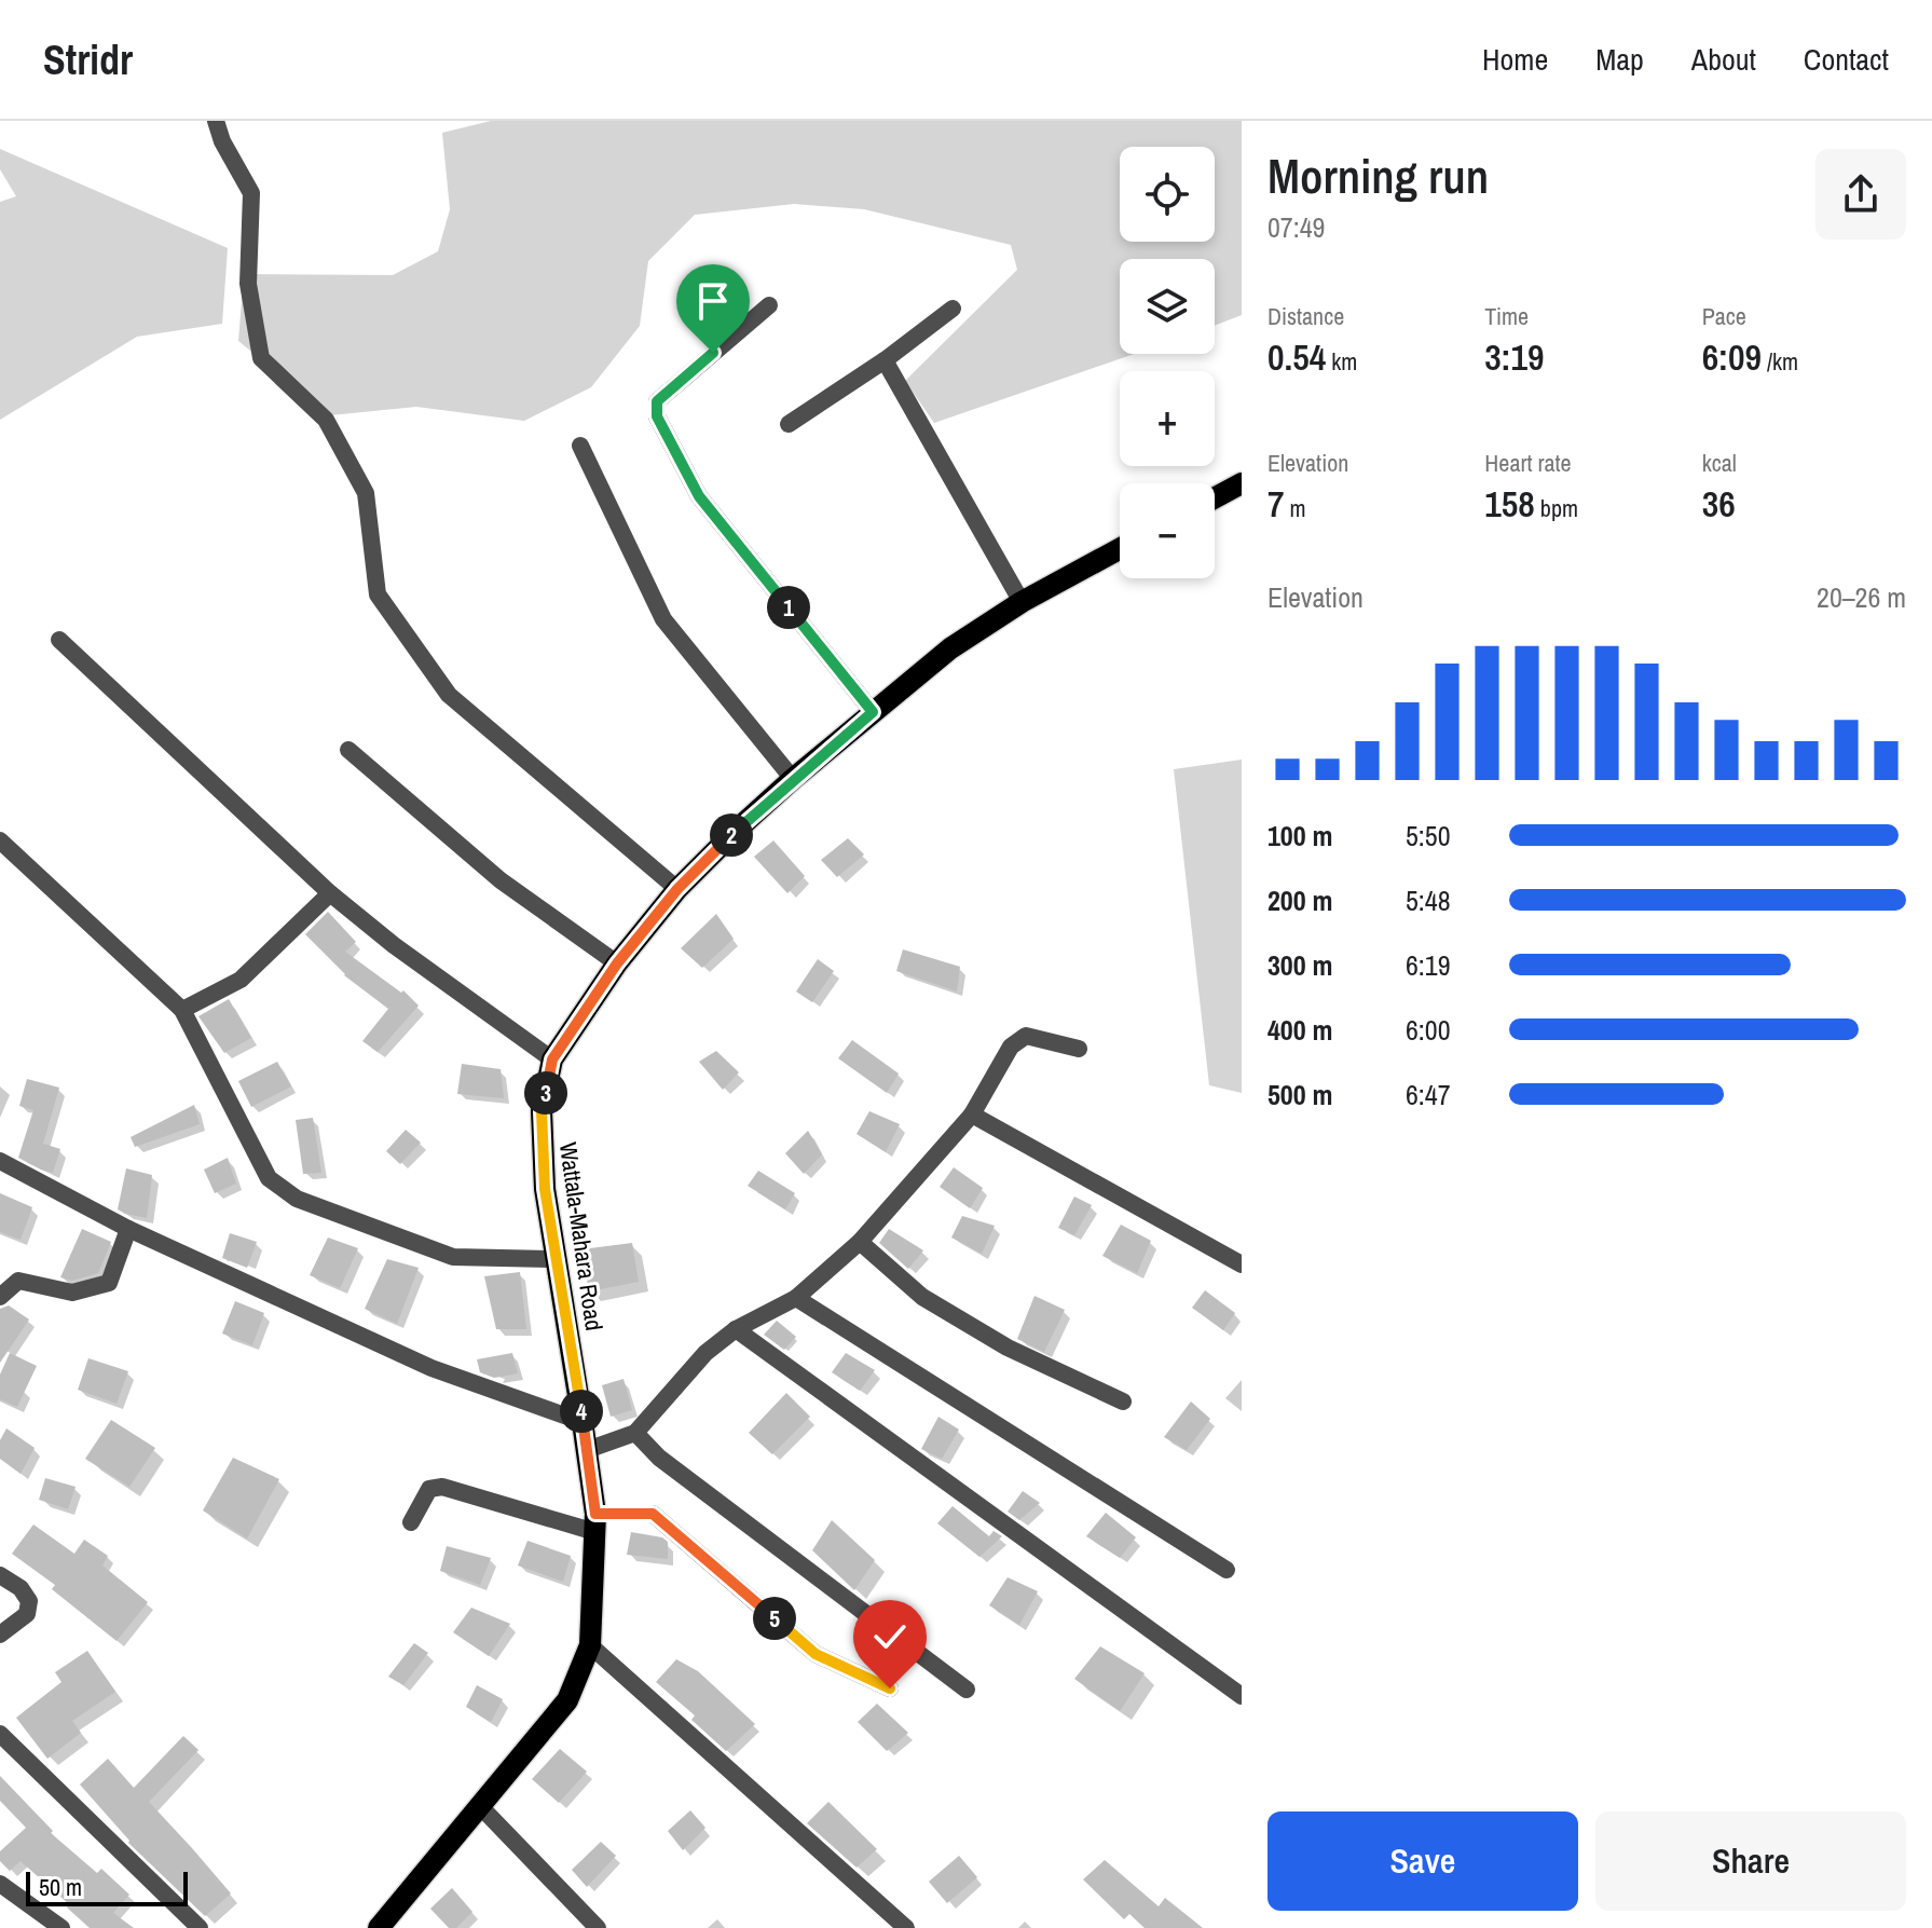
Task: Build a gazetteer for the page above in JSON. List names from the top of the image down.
{
  "streets": {
    "main road": ["Wattala-Mahara Road"]
  },
  "scale_bar": "50 m",
  "page": {
    "header": "Stridr",
    "nav": [
      "Home",
      "Map",
      "About",
      "Contact"
    ],
    "heading": ["Morning run", "07:49"],
    "map_buttons": ["+", "−"],
    "stats": [
      ["Distance", "0.54 km"],
      ["Time", "3:19"],
      ["Pace", "6:09 /km"],
      ["Elevation", "7 m"],
      ["Heart rate", "158 bpm"],
      ["kcal", "36"]
    ],
    "chart": ["Elevation", "20–26 m"],
    "pins": [
      "1",
      "2",
      "3",
      "4",
      "5"
    ],
    "list": [
      {
        "name": "100 m",
        "note": "5:50"
      },
      {
        "name": "200 m",
        "note": "5:48"
      },
      {
        "name": "300 m",
        "note": "6:19"
      },
      {
        "name": "400 m",
        "note": "6:00"
      },
      {
        "name": "500 m",
        "note": "6:47"
      }
    ],
    "buttons": ["Save", "Share"],
    "scale": "50 m"
  }
}
